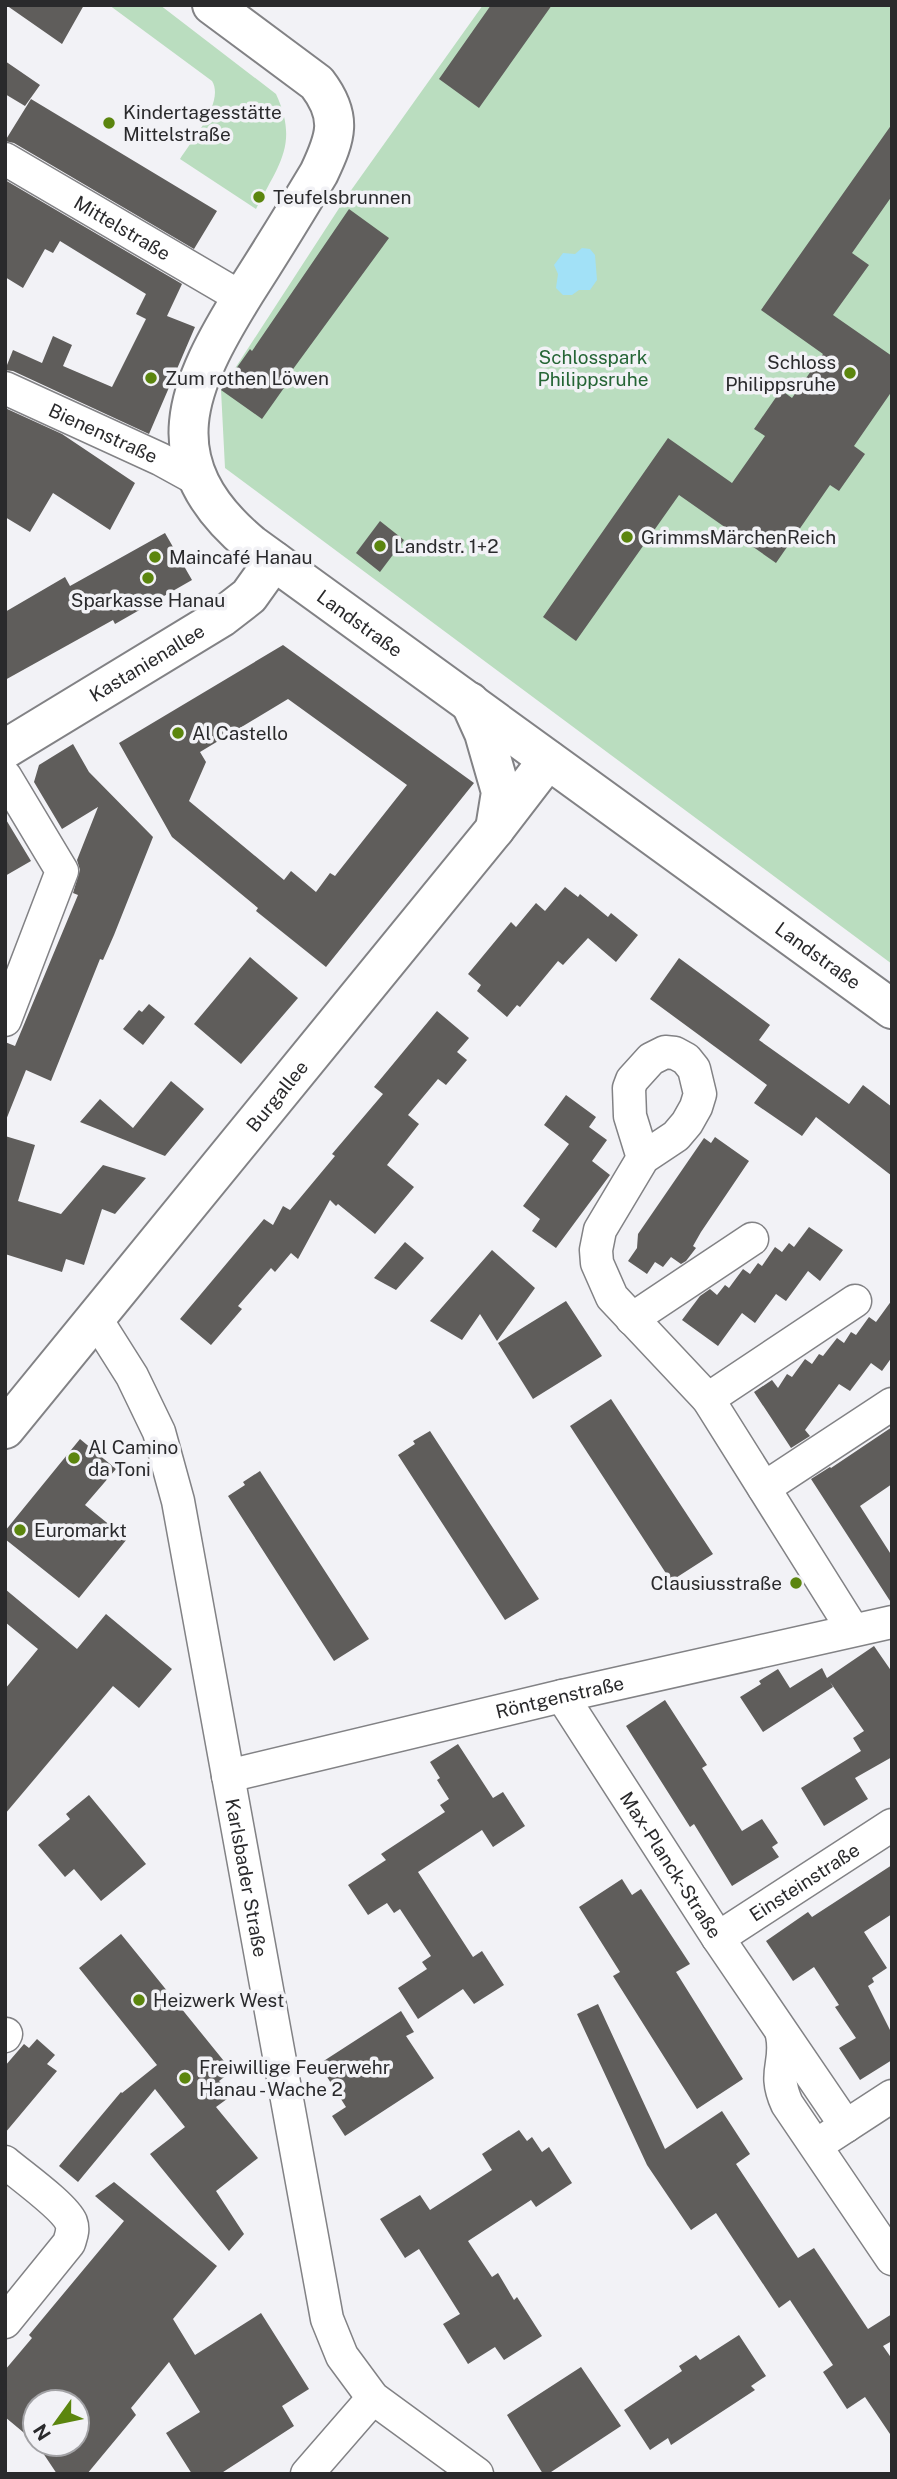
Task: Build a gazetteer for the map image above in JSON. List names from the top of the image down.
{
  "streets": {
    "main road": ["Landstraße", "Kastanienallee", "Burgallee"],
    "street": [
      "Mittelstraße",
      "Bienenstraße",
      "Röntgenstraße",
      "Max-Planck-Straße",
      "Karlsbader Straße",
      "Einsteinstraße"
    ]
  },
  "crossings": [
    ["Mittelstraße", "Landstraße"],
    ["Bienenstraße", "Landstraße"],
    ["Landstraße", "Kastanienallee"],
    ["Landstraße", "Burgallee"],
    ["Burgallee", "Karlsbader Straße"],
    ["Röntgenstraße", "Max-Planck-Straße"],
    ["Röntgenstraße", "Karlsbader Straße"],
    ["Max-Planck-Straße", "Einsteinstraße"]
  ],
  "parks": ["Schlosspark Philippsruhe"],
  "places": [
    "Kindertagesstätte Mittelstraße",
    "Teufelsbrunnen",
    "Schloss Philippsruhe",
    "Zum rothen Löwen",
    "GrimmsMärchenReich",
    "Landstr. 1+2",
    "Maincafé Hanau",
    "Sparkasse Hanau",
    "Al Castello",
    "Al Camino da Toni",
    "Euromarkt",
    "Clausiusstraße",
    "Heizwerk West",
    "Freiwillige Feuerwehr Hanau - Wache 2"
  ],
  "north": "bottom left"
}
